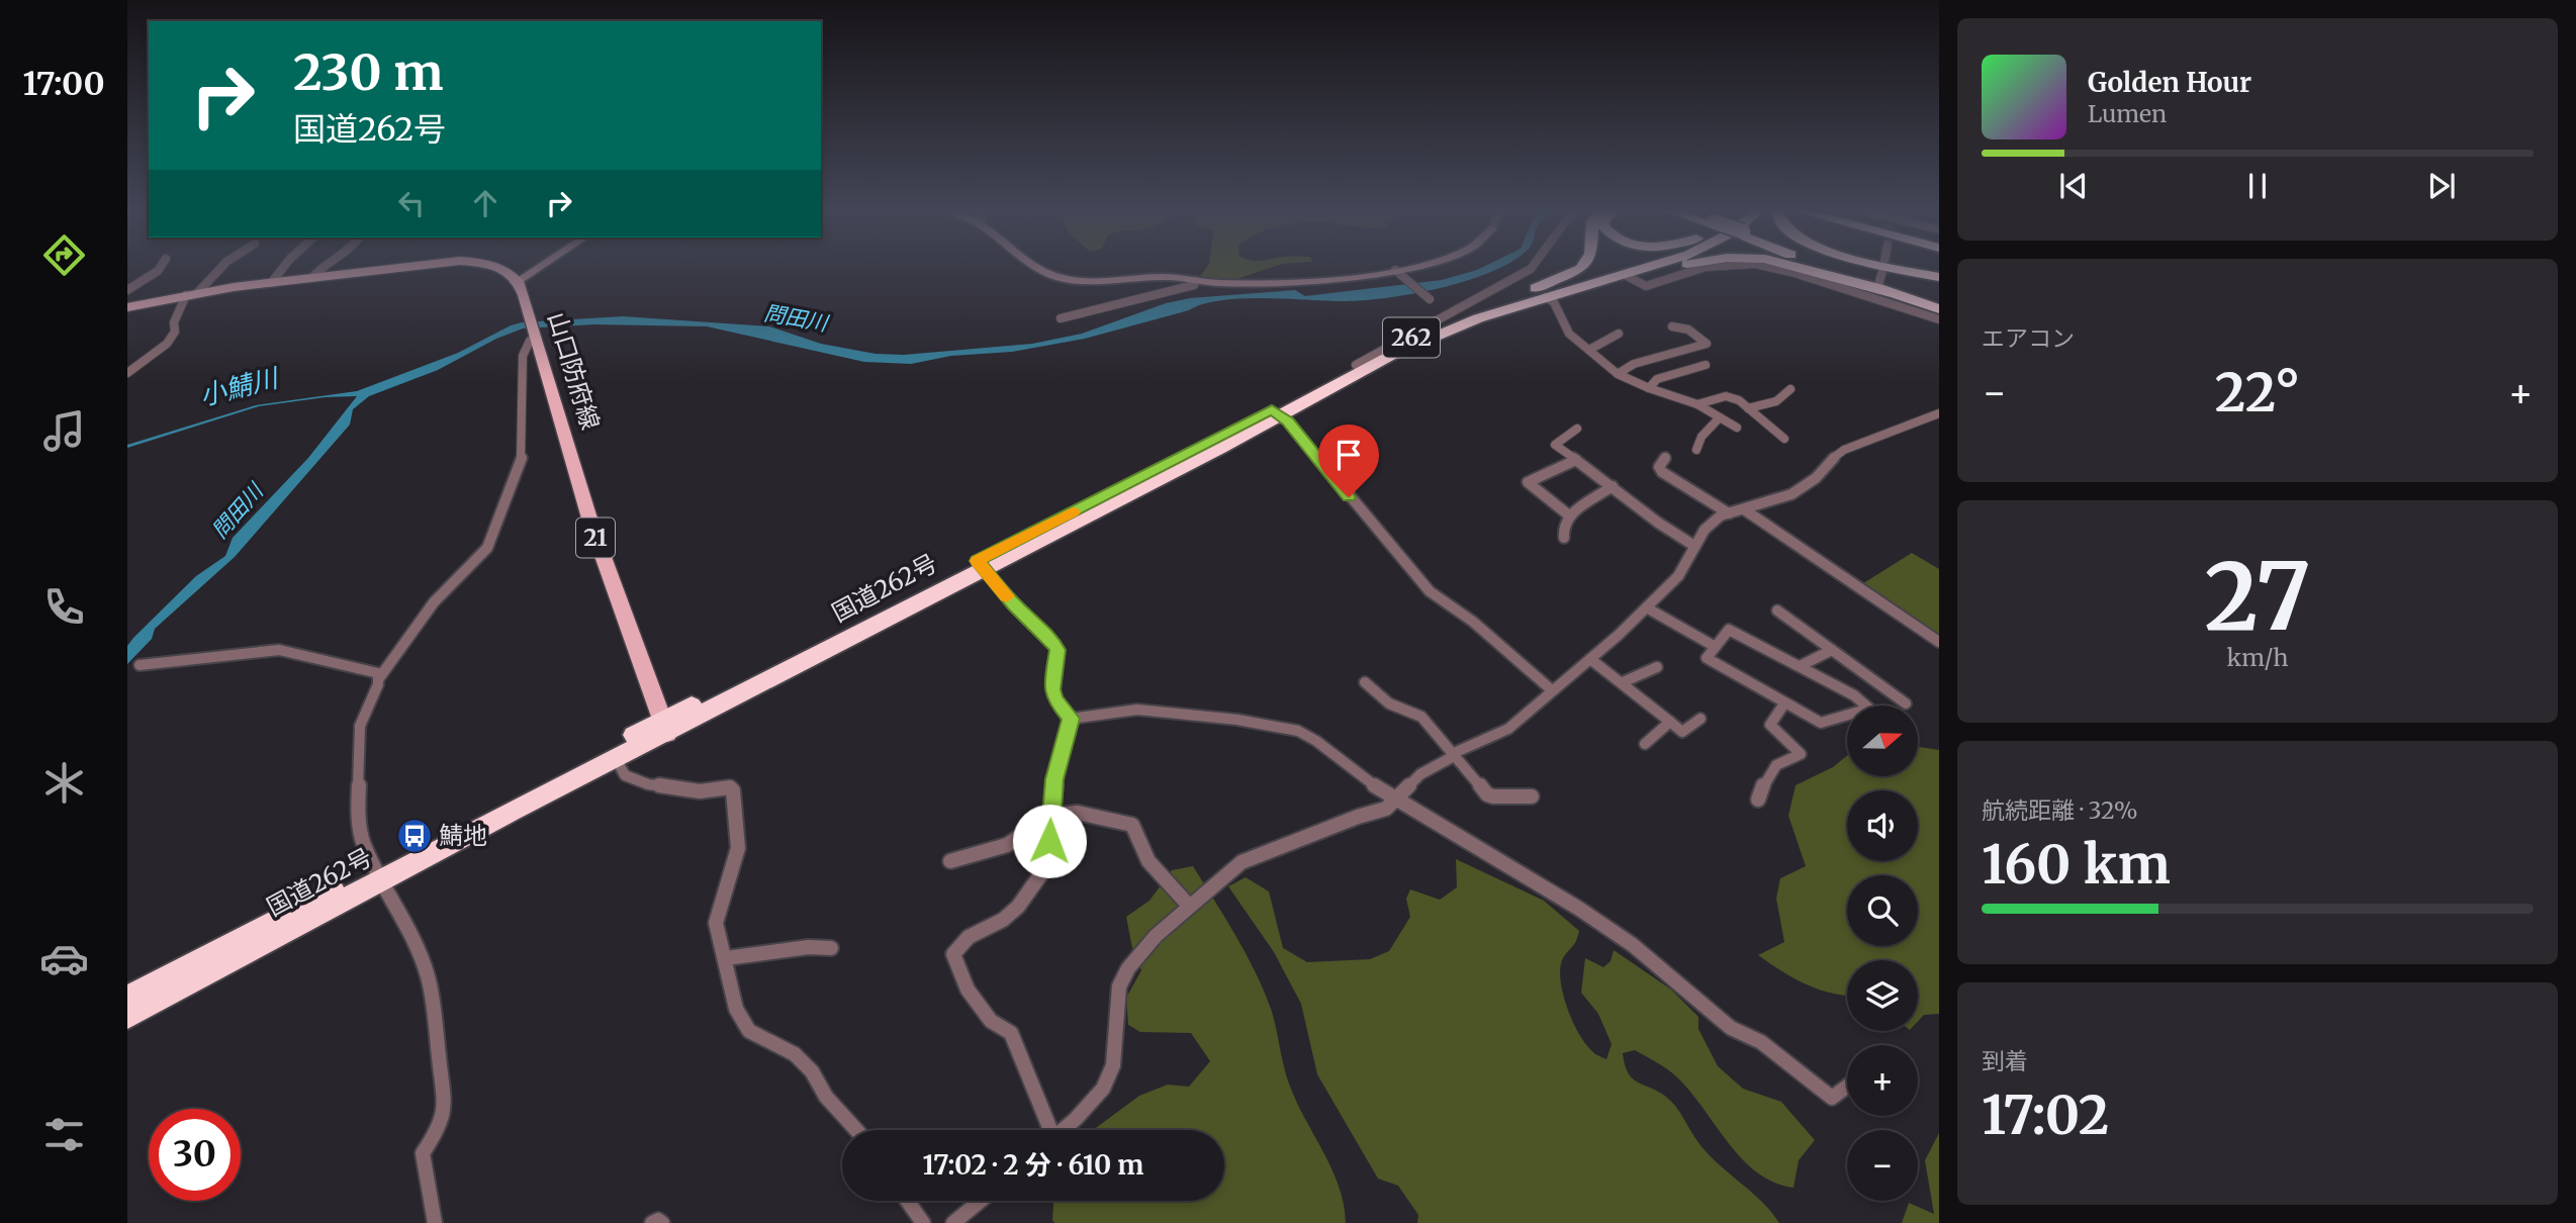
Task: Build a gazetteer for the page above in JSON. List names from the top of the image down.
{
  "streets": {
    "highway": ["262", "国道262号"],
    "main road": ["山口防府線", "21"]
  },
  "crossings": [
    ["山口防府線", "国道262号"]
  ],
  "water": ["問田川", "小鯖川"],
  "places": {
    "bus stop": ["鯖地"]
  },
  "north": "right",
  "page": {
    "tabs": "17:00",
    "turn": ["230 m", "国道262号"],
    "song": ["Golden Hour", "Lumen"],
    "tile": [
      "エアコン",
      ["27", "km/h"],
      ["航続距離 · 32%", "160 km"],
      ["到着", "17:02"]
    ],
    "heat": ["−", "22°", "+"],
    "map_buttons": ["+", "−"],
    "limit": "30",
    "trip": "17:02 · 2 分 · 610 m"
  }
}
